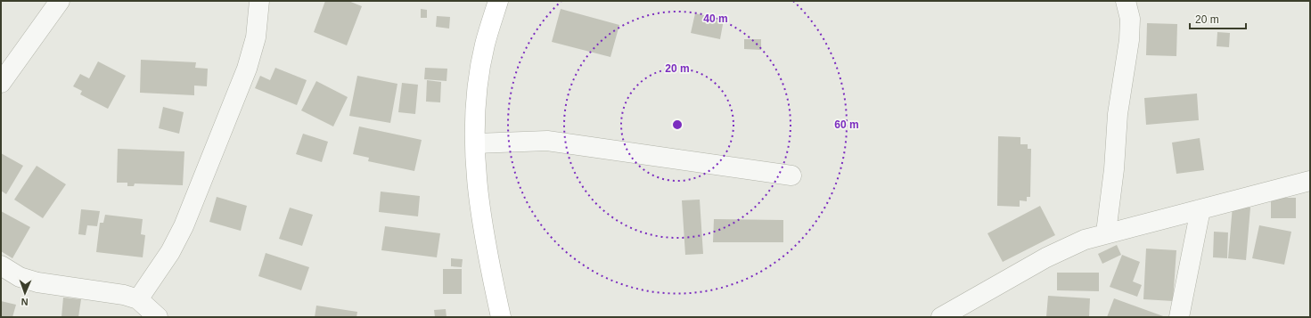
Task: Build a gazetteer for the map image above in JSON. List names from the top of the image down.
{
  "scale_bar": "20 m",
  "north": "bottom",
  "rings": ["40 m", "20 m", "60 m"]
}
